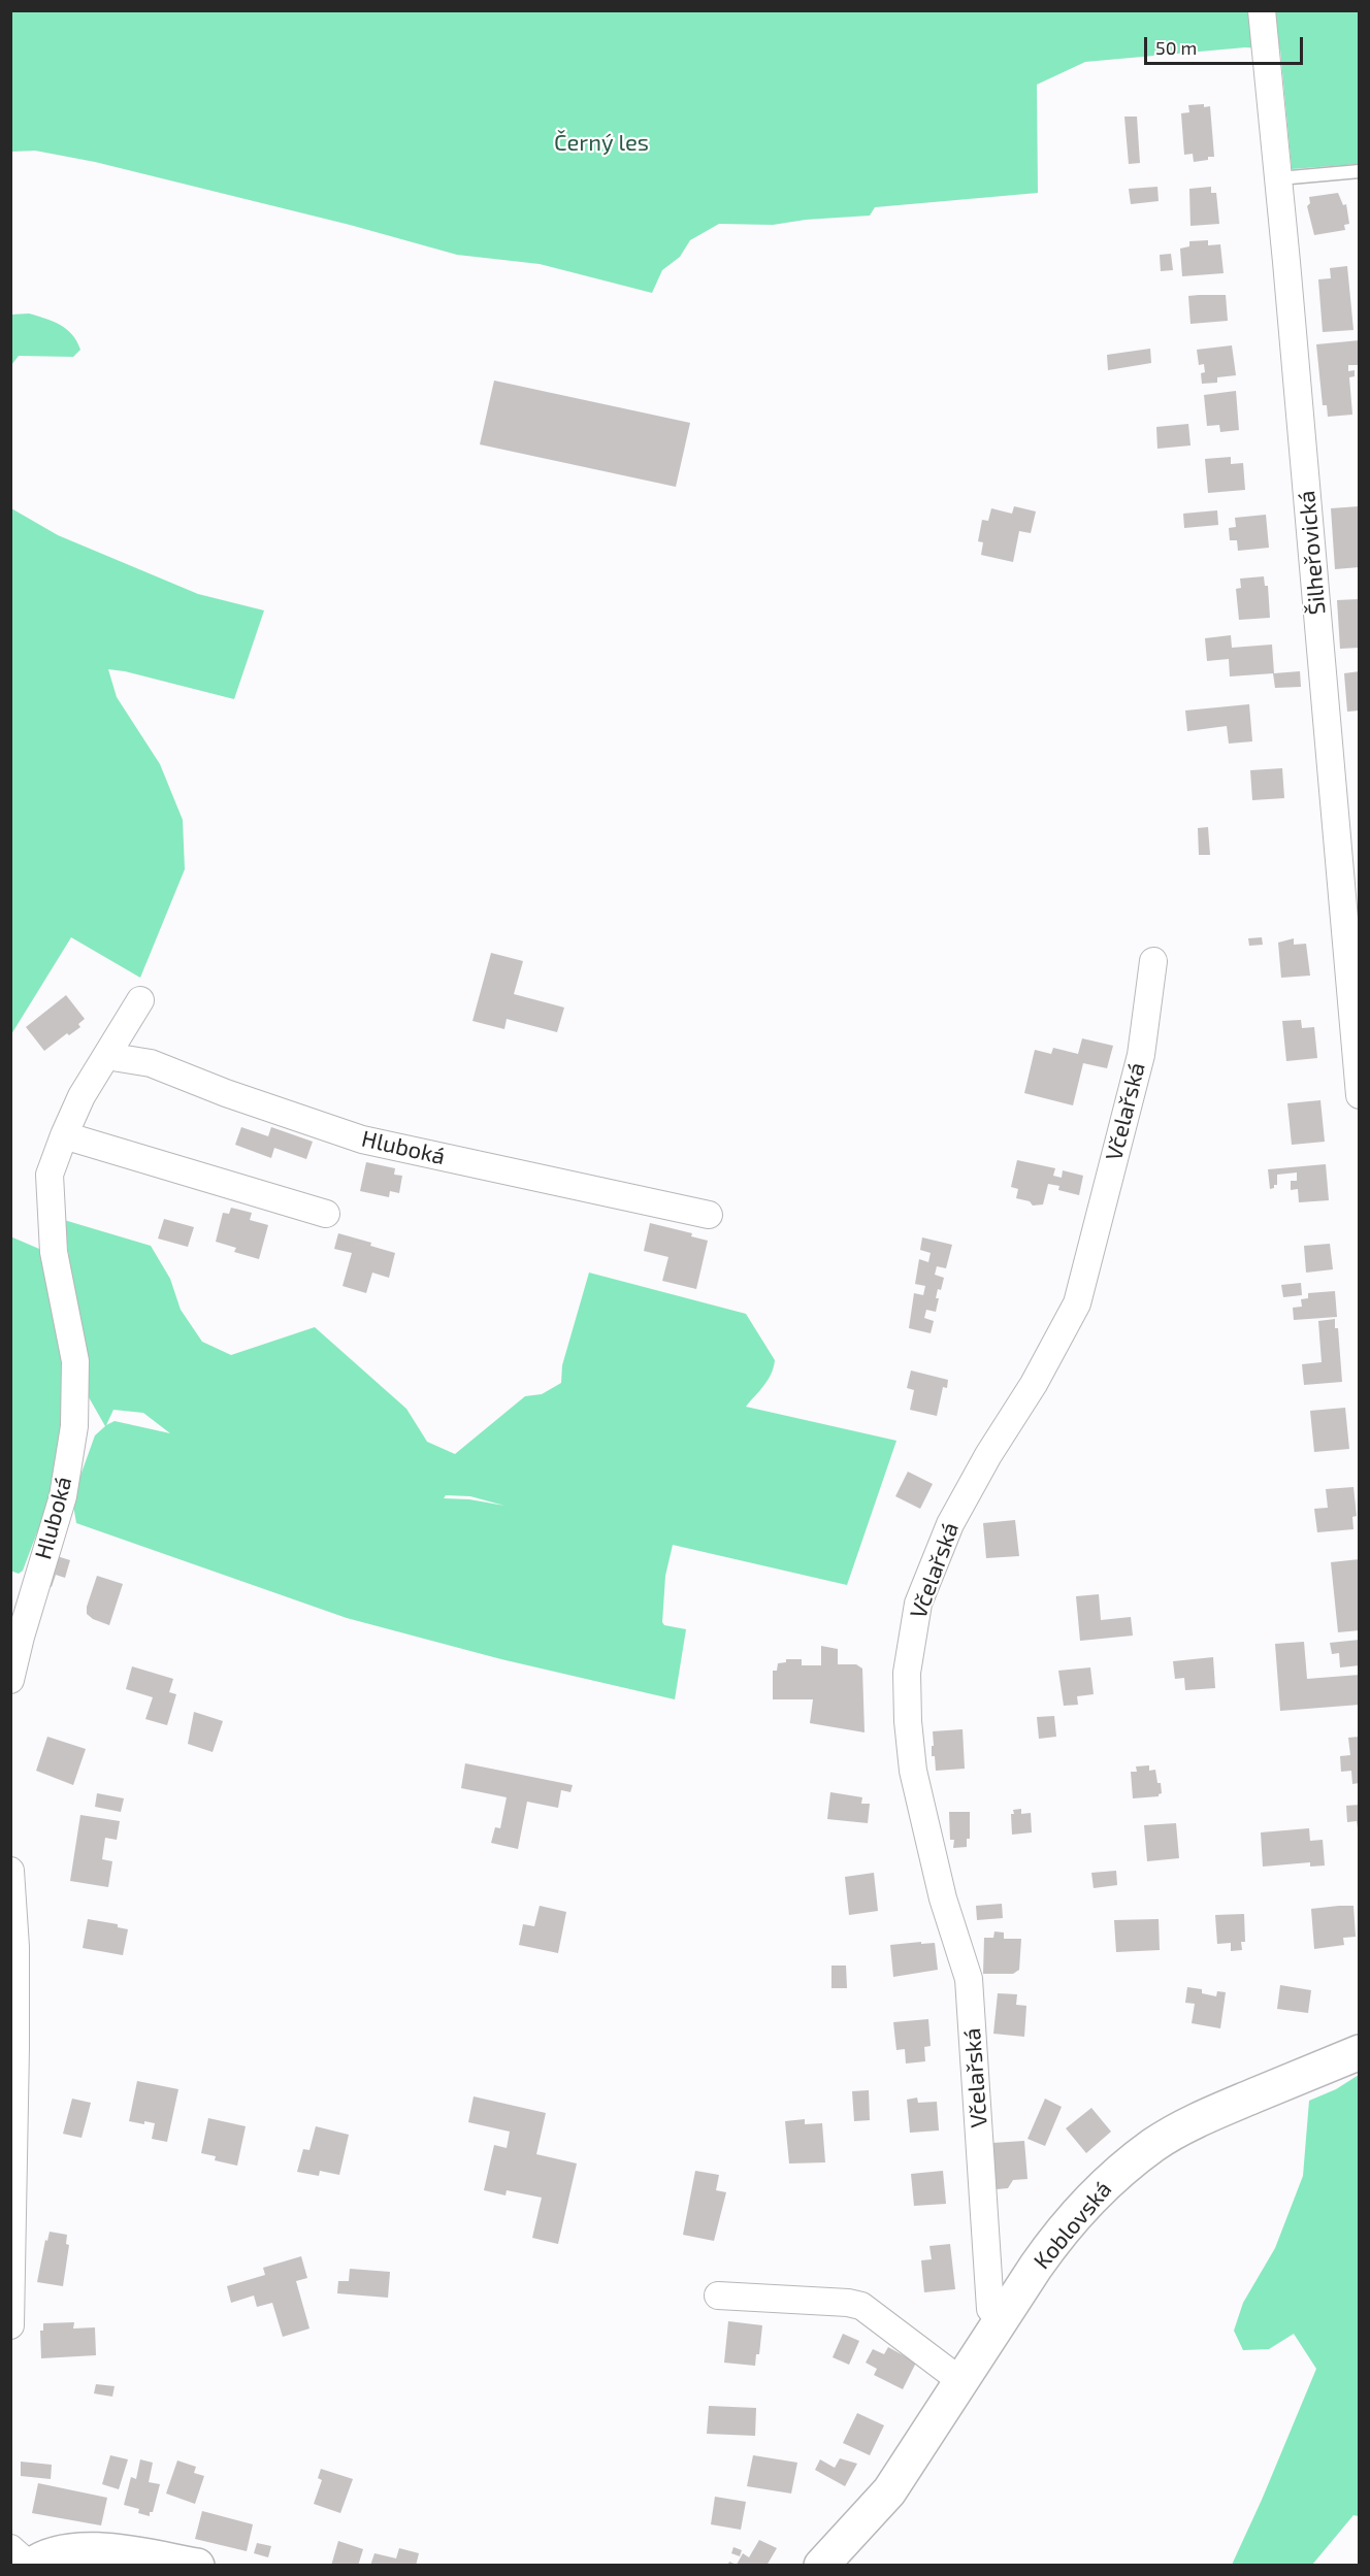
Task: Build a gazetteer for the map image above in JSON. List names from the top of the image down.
{
  "streets": {
    "street": [
      "Šilheřovická",
      "Včelařská",
      "Hluboká",
      "Koblovská"
    ]
  },
  "crossings": [
    ["Včelařská", "Koblovská"]
  ],
  "parks": ["Černý les"],
  "scale_bar": "50 m"
}
